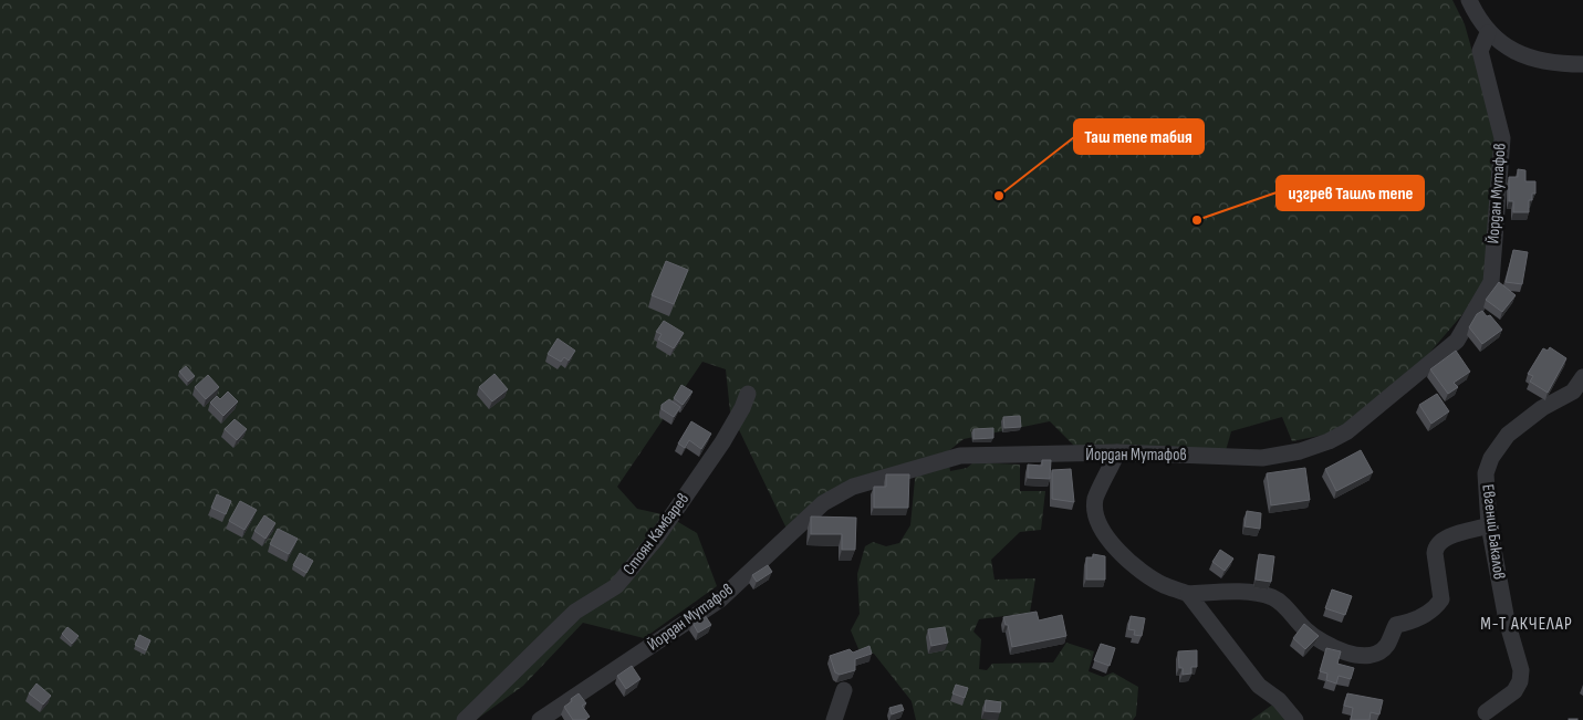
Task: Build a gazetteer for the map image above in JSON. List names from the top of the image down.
{
  "streets": {
    "street": ["Йордан Мутафов", "Евгений Бакалов", "Стоян Камбарев"]
  },
  "districts": ["М-Т АКЧЕЛАР"],
  "places": ["Таш тепе табия", "изгрев Ташлъ тепе"]
}
